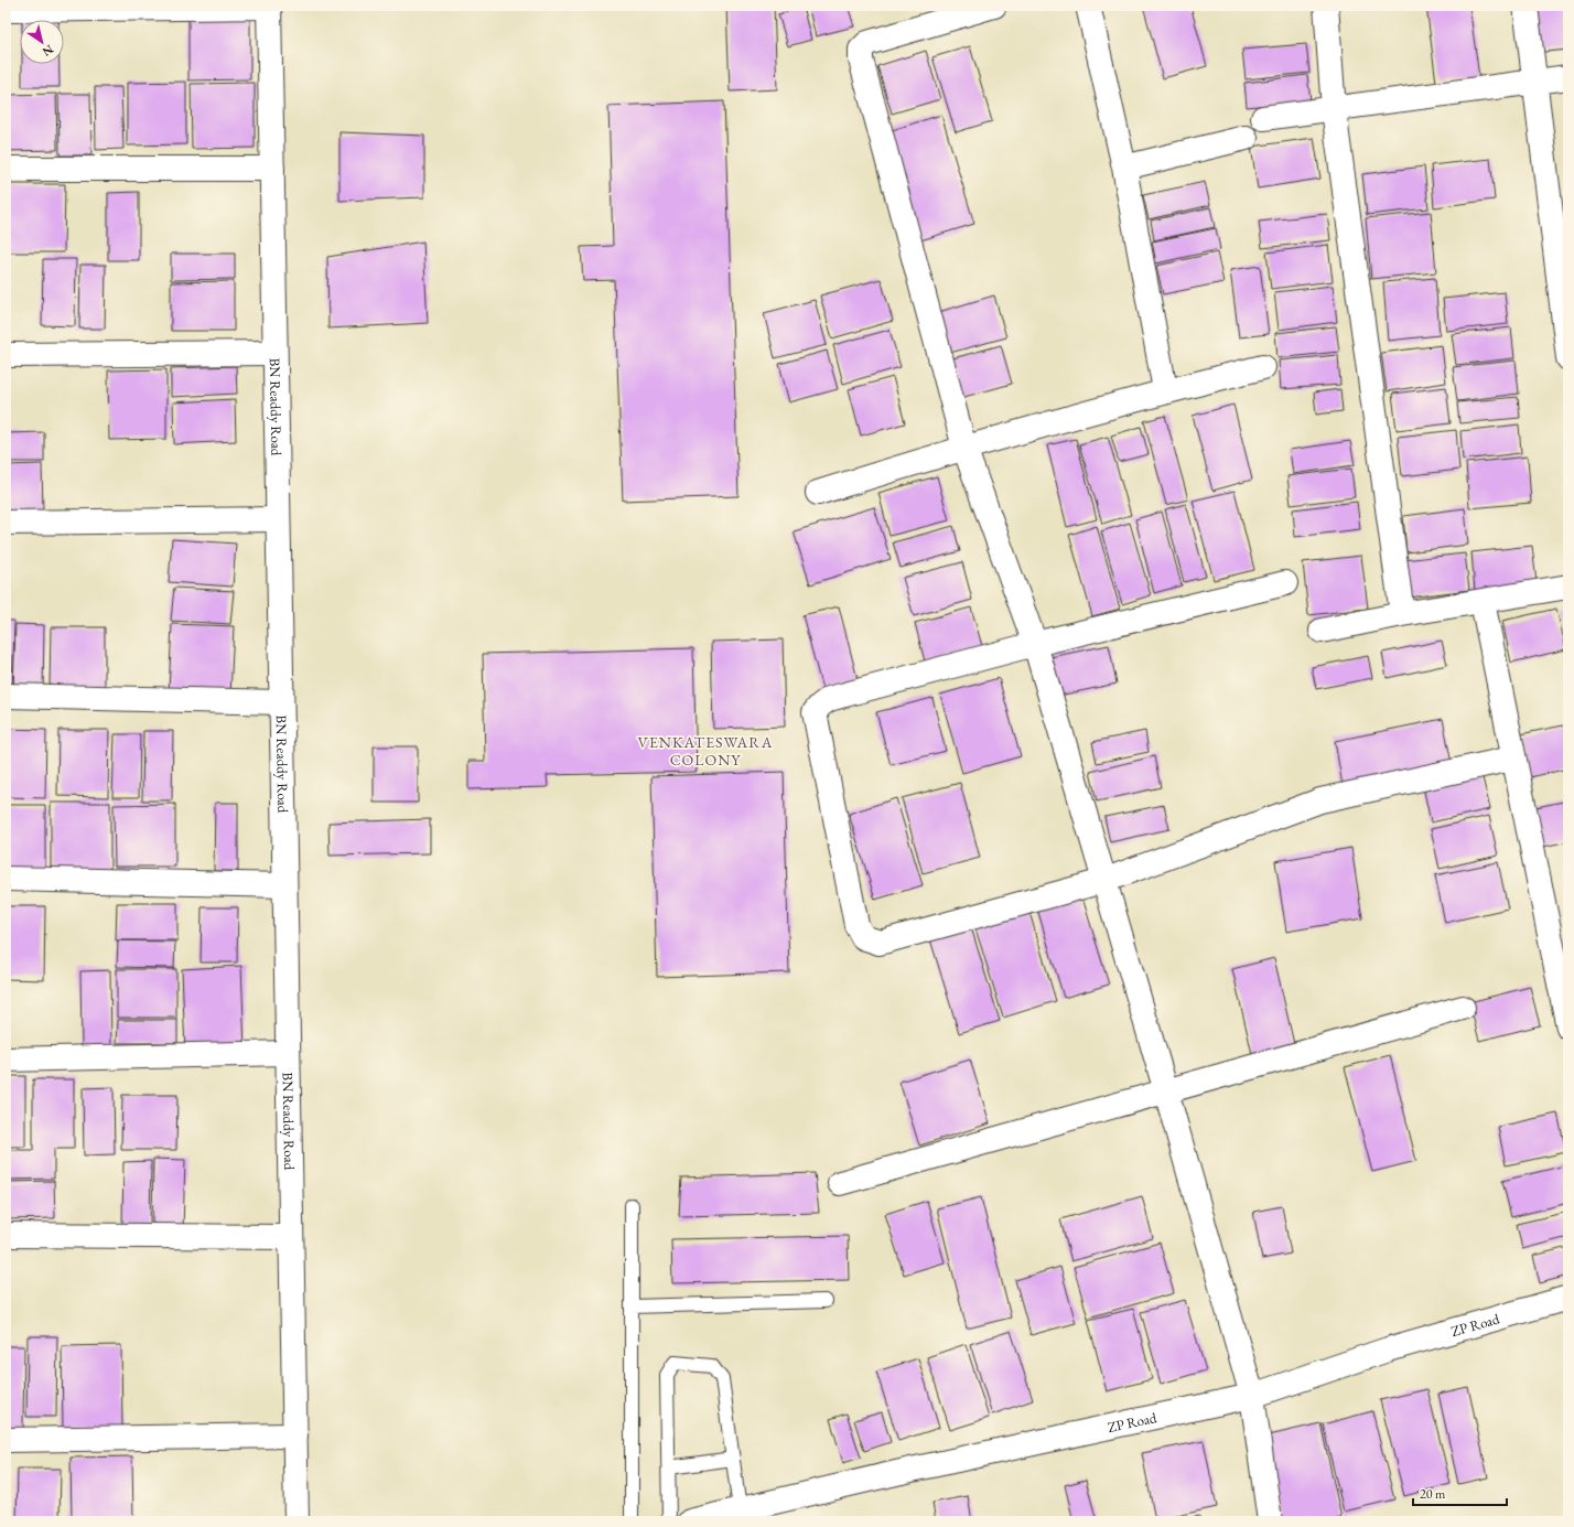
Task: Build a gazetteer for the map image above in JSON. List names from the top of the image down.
{
  "streets": {
    "street": ["BN Readdy Road", "ZP Road"]
  },
  "districts": ["VENKATESWARA COLONY"],
  "scale_bar": "20 m",
  "north": "bottom right"
}
